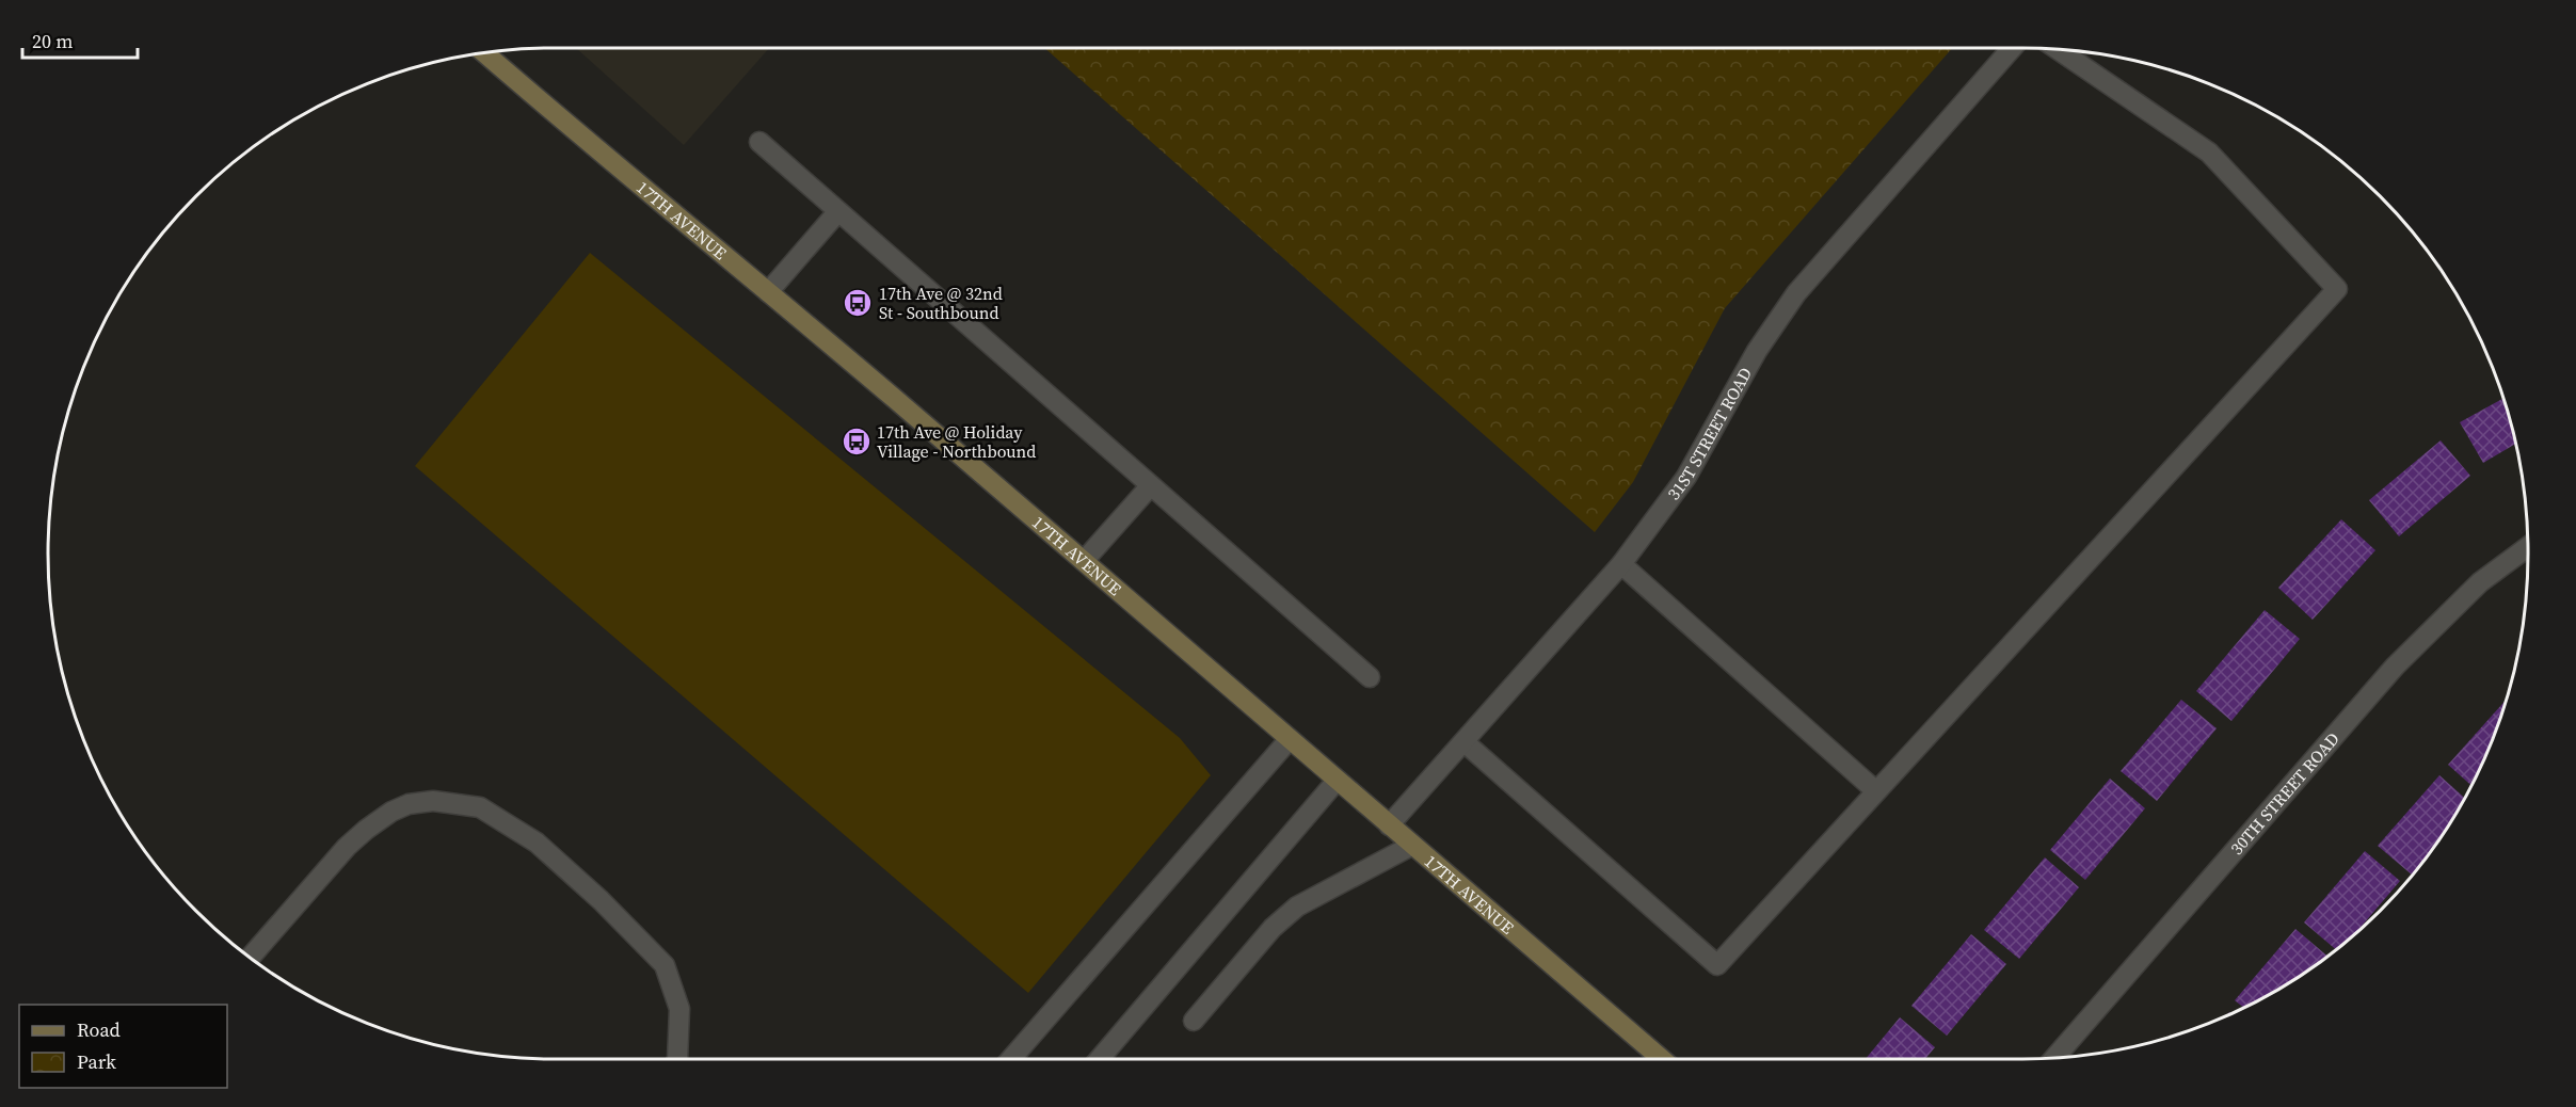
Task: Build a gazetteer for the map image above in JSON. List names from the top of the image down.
{
  "streets": {
    "main road": ["17TH AVENUE"],
    "street": ["31ST STREET ROAD", "30TH STREET ROAD"]
  },
  "crossings": [
    ["17TH AVENUE", "31ST STREET ROAD"]
  ],
  "places": {
    "bus stop": ["17th Ave @ 32nd St - Southbound", "17th Ave @ Holiday Village - Northbound"]
  },
  "legend": ["Road", "Park"],
  "scale_bar": "20 m"
}
